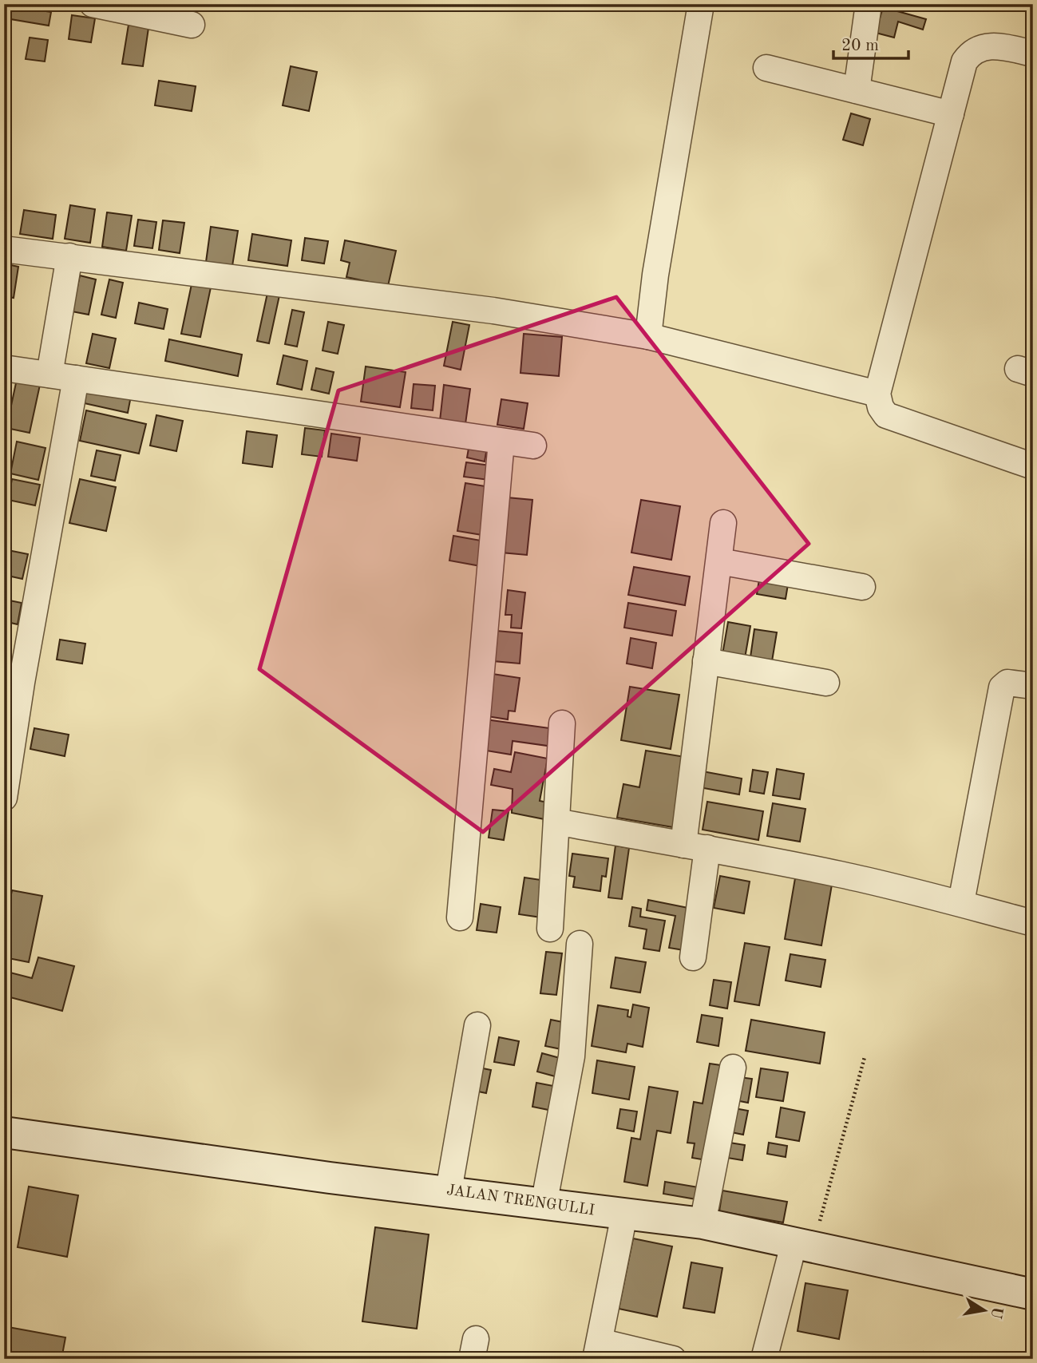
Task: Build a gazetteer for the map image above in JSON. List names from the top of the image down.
{
  "streets": {
    "main road": ["JALAN TRENGULLI"]
  },
  "scale_bar": "20 m",
  "north": "right"
}
